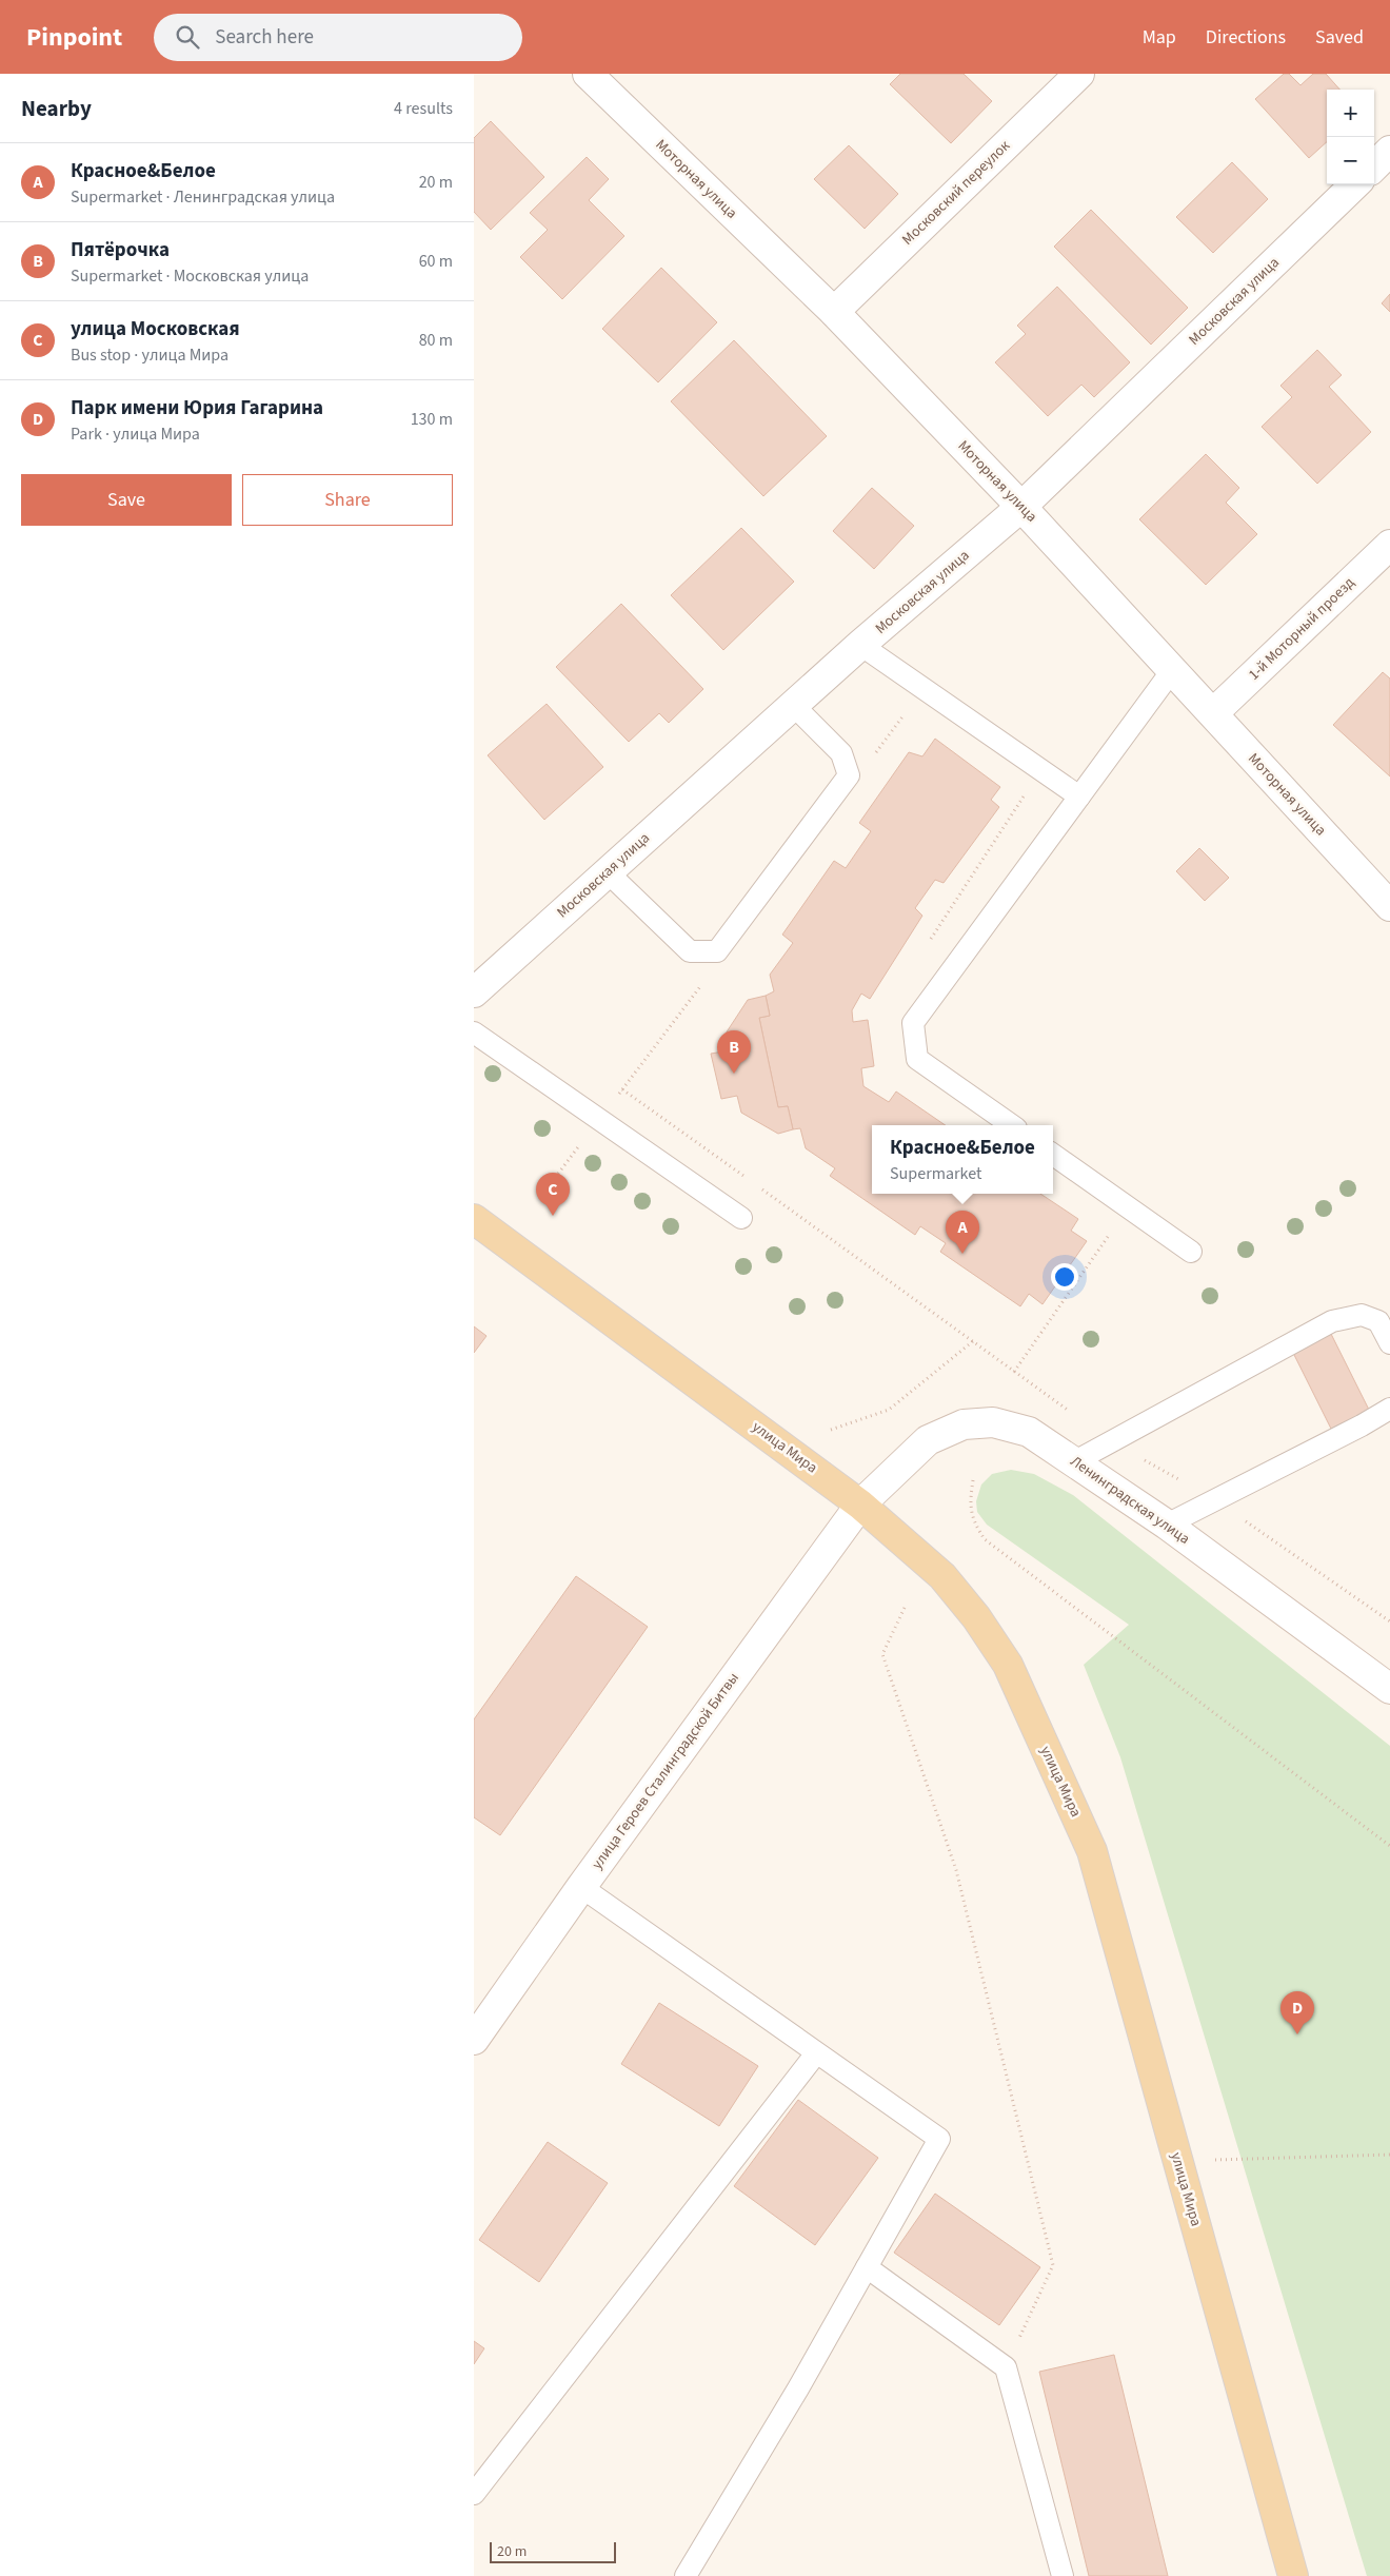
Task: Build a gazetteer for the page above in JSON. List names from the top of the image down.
{
  "streets": {
    "main road": ["улица Мира"],
    "street": [
      "Моторная улица",
      "Московский переулок",
      "Московская улица",
      "1-й Моторный проезд",
      "Ленинградская улица",
      "улица Героев Сталинградской Битвы"
    ]
  },
  "crossings": [
    ["Моторная улица", "Московский переулок"],
    ["Моторная улица", "Московская улица"],
    ["Моторная улица", "1-й Моторный проезд"],
    ["улица Мира", "Ленинградская улица"],
    ["улица Мира", "улица Героев Сталинградской Битвы"],
    ["Ленинградская улица", "улица Героев Сталинградской Битвы"]
  ],
  "scale_bar": "20 m",
  "page": {
    "header": "Pinpoint",
    "search": "Search here",
    "nav": ["Map", "Directions", "Saved"],
    "heading": ["Nearby", "4 results"],
    "map_buttons": ["+", "−"],
    "list": [
      {
        "mark": "A",
        "name": "Красное&Белое",
        "note": "Supermarket · Ленинградская улица",
        "value": "20 m"
      },
      {
        "mark": "B",
        "name": "Пятёрочка",
        "note": "Supermarket · Московская улица",
        "value": "60 m"
      },
      {
        "mark": "C",
        "name": "улица Московская",
        "note": "Bus stop · улица Мира",
        "value": "80 m"
      },
      {
        "mark": "D",
        "name": "Парк имени Юрия Гагарина",
        "note": "Park · улица Мира",
        "value": "130 m"
      }
    ],
    "buttons": ["Save", "Share"],
    "pins": [
      "B",
      "C",
      "A",
      "D"
    ],
    "popup": ["Красное&Белое", "Supermarket"],
    "scale": "20 m"
  }
}
